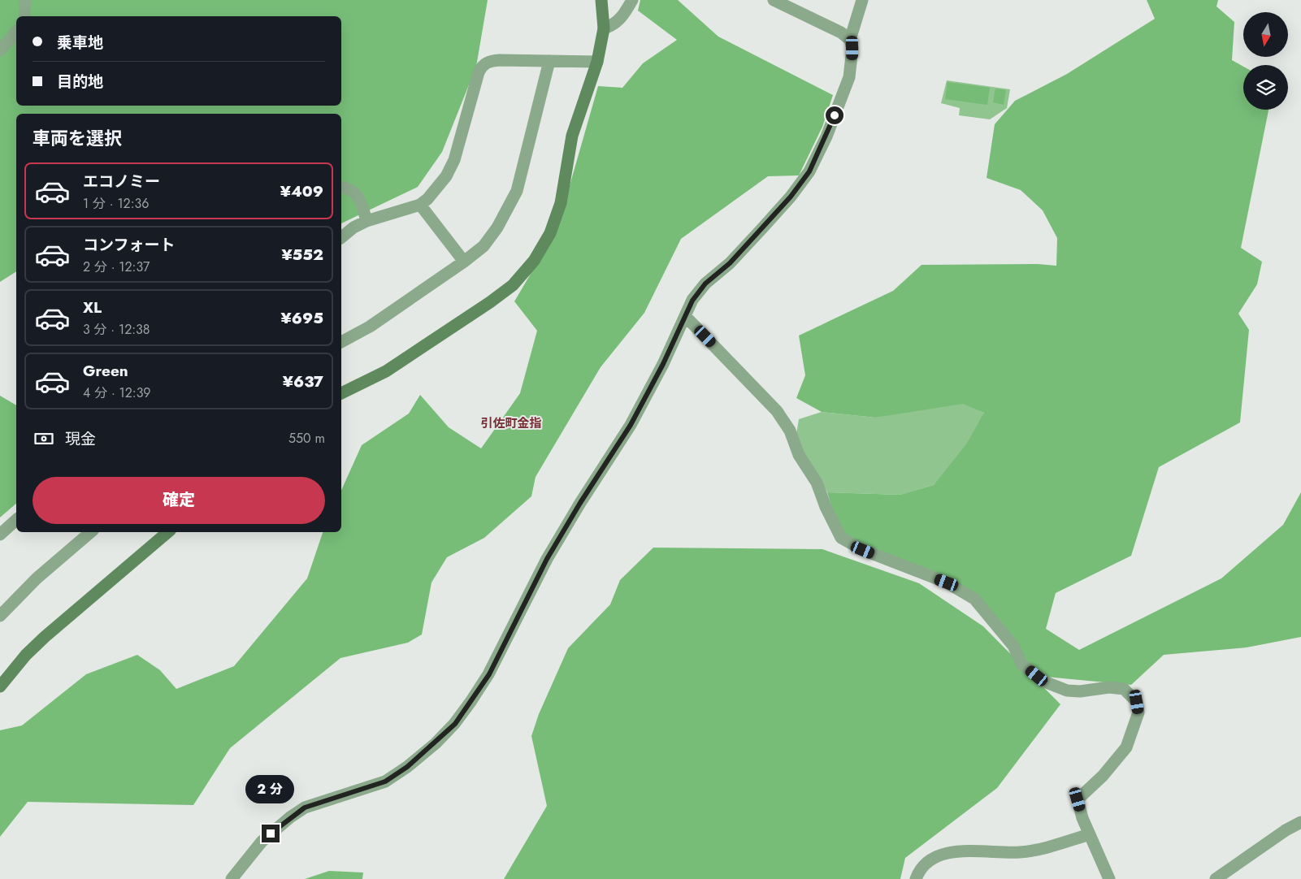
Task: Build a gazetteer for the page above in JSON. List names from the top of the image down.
{
  "districts": ["引佐町金指"],
  "north": "bottom",
  "page": {
    "banner": ["乗車地", "目的地"],
    "heading": "車両を選択",
    "list": [
      {
        "name": "エコノミー",
        "note": "1 分 · 12:36",
        "value": "¥409"
      },
      {
        "name": "コンフォート",
        "note": "2 分 · 12:37",
        "value": "¥552"
      },
      {
        "name": "XL",
        "note": "3 分 · 12:38",
        "value": "¥695"
      },
      {
        "name": "Green",
        "note": "4 分 · 12:39",
        "value": "¥637"
      }
    ],
    "pay": ["現金", "550 m"],
    "buttons": "確定",
    "bubble": "2 分"
  }
}
